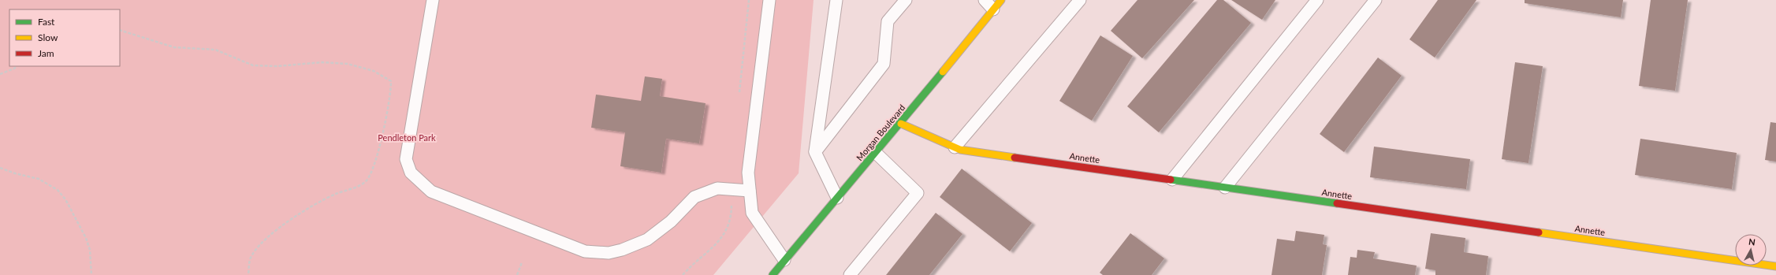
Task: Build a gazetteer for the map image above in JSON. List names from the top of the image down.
{
  "streets": {
    "street": ["Morgan Boulevard", "Annette"]
  },
  "crossings": [
    ["Morgan Boulevard", "Annette"]
  ],
  "parks": ["Pendleton Park"],
  "legend": ["Fast", "Slow", "Jam"],
  "north": "top"
}
